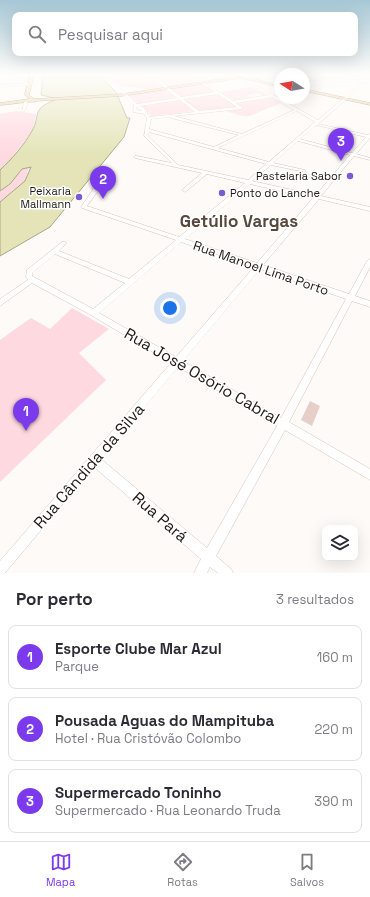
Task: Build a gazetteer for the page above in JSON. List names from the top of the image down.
{
  "streets": {
    "street": [
      "Rua Manoel Lima Porto",
      "Rua José Osório Cabral",
      "Rua Cândida da Silva",
      "Rua Pará"
    ]
  },
  "crossings": [
    ["Rua Manoel Lima Porto", "Rua Cândida da Silva"],
    ["Rua José Osório Cabral", "Rua Cândida da Silva"],
    ["Rua Cândida da Silva", "Rua Pará"]
  ],
  "districts": ["Getúlio Vargas"],
  "places": ["Pastelaria Sabor", "Ponto do Lanche", "Peixaria Mallmann"],
  "north": "left",
  "page": {
    "search": "Pesquisar aqui",
    "pins": ["3", "2", "1"],
    "heading": ["Por perto", "3 resultados"],
    "list": [
      {
        "mark": "1",
        "name": "Esporte Clube Mar Azul",
        "note": "Parque",
        "value": "160 m"
      },
      {
        "mark": "2",
        "name": "Pousada Aguas do Mampituba",
        "note": "Hotel · Rua Cristóvão Colombo",
        "value": "220 m"
      },
      {
        "mark": "3",
        "name": "Supermercado Toninho",
        "note": "Supermercado · Rua Leonardo Truda",
        "value": "390 m"
      }
    ],
    "nav": ["Mapa", "Rotas", "Salvos"]
  }
}
